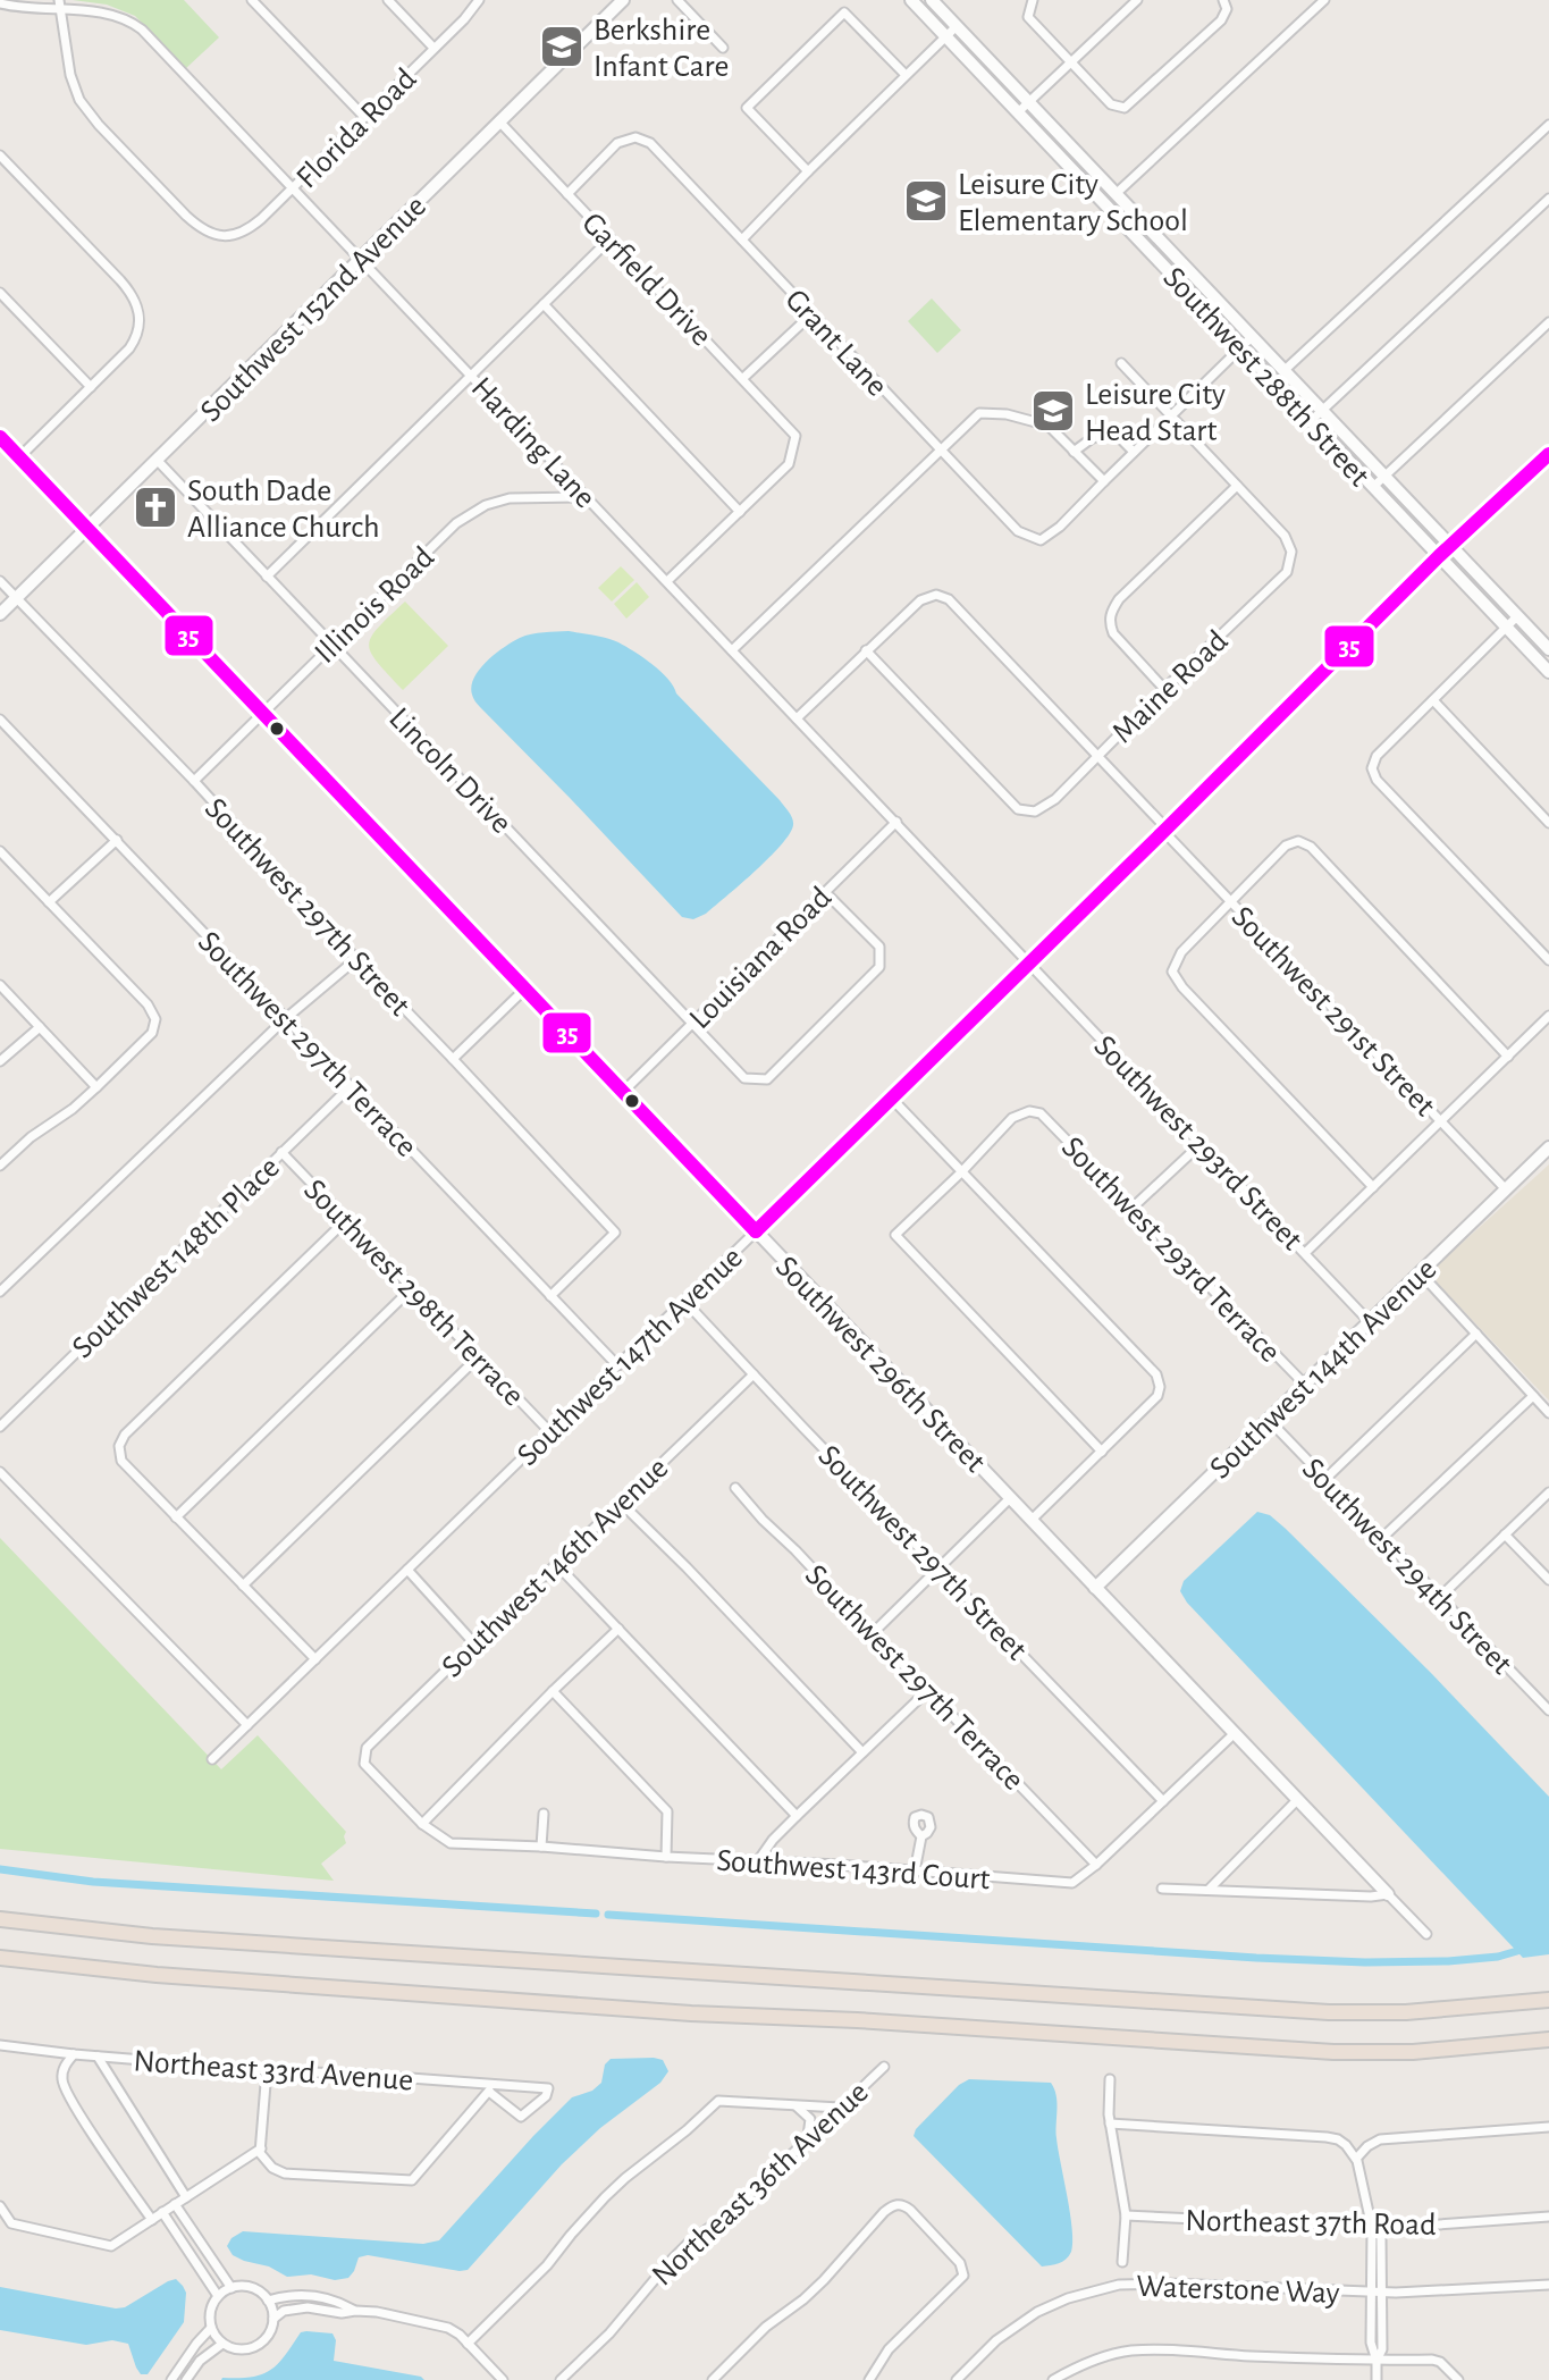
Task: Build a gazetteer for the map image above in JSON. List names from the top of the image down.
{
  "streets": {
    "street": [
      "Florida Road",
      "Garfield Drive",
      "Southwest 152nd Avenue",
      "Grant Lane",
      "Southwest 288th Street",
      "Harding Lane",
      "Illinois Road",
      "Maine Road",
      "Lincoln Drive",
      "Southwest 297th Street",
      "Louisiana Road",
      "Southwest 291st Street",
      "Southwest 297th Terrace",
      "Southwest 293rd Street",
      "Southwest 293rd Terrace",
      "Southwest 148th Place",
      "Southwest 298th Terrace",
      "Southwest 147th Avenue",
      "Southwest 296th Street",
      "Southwest 144th Avenue",
      "Southwest 294th Street",
      "Southwest 146th Avenue",
      "Southwest 143rd Court",
      "Northeast 33rd Avenue",
      "Northeast 36th Avenue",
      "Northeast 37th Road",
      "Waterstone Way"
    ]
  },
  "crossings": [
    ["Florida Road", "Harding Lane"],
    ["Garfield Drive", "Southwest 152nd Avenue"],
    ["Garfield Drive", "Grant Lane"],
    ["Southwest 152nd Avenue", "Harding Lane"],
    ["Southwest 152nd Avenue", "Lincoln Drive"],
    ["Southwest 152nd Avenue", "Southwest 297th Street"],
    ["Southwest 152nd Avenue", "Southwest 296th Street"],
    ["Southwest 288th Street", "Southwest 147th Avenue"],
    ["Harding Lane", "Illinois Road"],
    ["Harding Lane", "Louisiana Road"],
    ["Harding Lane", "Southwest 293rd Street"],
    ["Harding Lane", "Southwest 147th Avenue"],
    ["Illinois Road", "Lincoln Drive"],
    ["Illinois Road", "Southwest 297th Street"],
    ["Illinois Road", "Southwest 296th Street"],
    ["Lincoln Drive", "Louisiana Road"],
    ["Southwest 297th Street", "Southwest 297th Terrace"],
    ["Southwest 297th Street", "Southwest 147th Avenue"],
    ["Southwest 297th Street", "Southwest 146th Avenue"],
    ["Southwest 297th Street", "Southwest 143rd Court"],
    ["Louisiana Road", "Southwest 296th Street"],
    ["Southwest 291st Street", "Southwest 147th Avenue"],
    ["Southwest 291st Street", "Southwest 144th Avenue"],
    ["Southwest 297th Terrace", "Southwest 148th Place"],
    ["Southwest 297th Terrace", "Southwest 147th Avenue"],
    ["Southwest 297th Terrace", "Southwest 143rd Court"],
    ["Southwest 293rd Street", "Southwest 147th Avenue"],
    ["Southwest 293rd Street", "Southwest 144th Avenue"],
    ["Southwest 293rd Terrace", "Southwest 144th Avenue"],
    ["Southwest 148th Place", "Southwest 298th Terrace"],
    ["Southwest 298th Terrace", "Southwest 147th Avenue"],
    ["Southwest 147th Avenue", "Southwest 296th Street"],
    ["Southwest 296th Street", "Southwest 144th Avenue"],
    ["Southwest 296th Street", "Southwest 143rd Court"],
    ["Southwest 144th Avenue", "Southwest 294th Street"],
    ["Southwest 146th Avenue", "Southwest 143rd Court"]
  ],
  "places": {
    "school or university": ["Berkshire Infant Care", "Leisure City Elementary School", "Leisure City Head Start"],
    "church": ["South Dade Alliance Church"]
  },
  "lines": ["transit line 35"]
}
